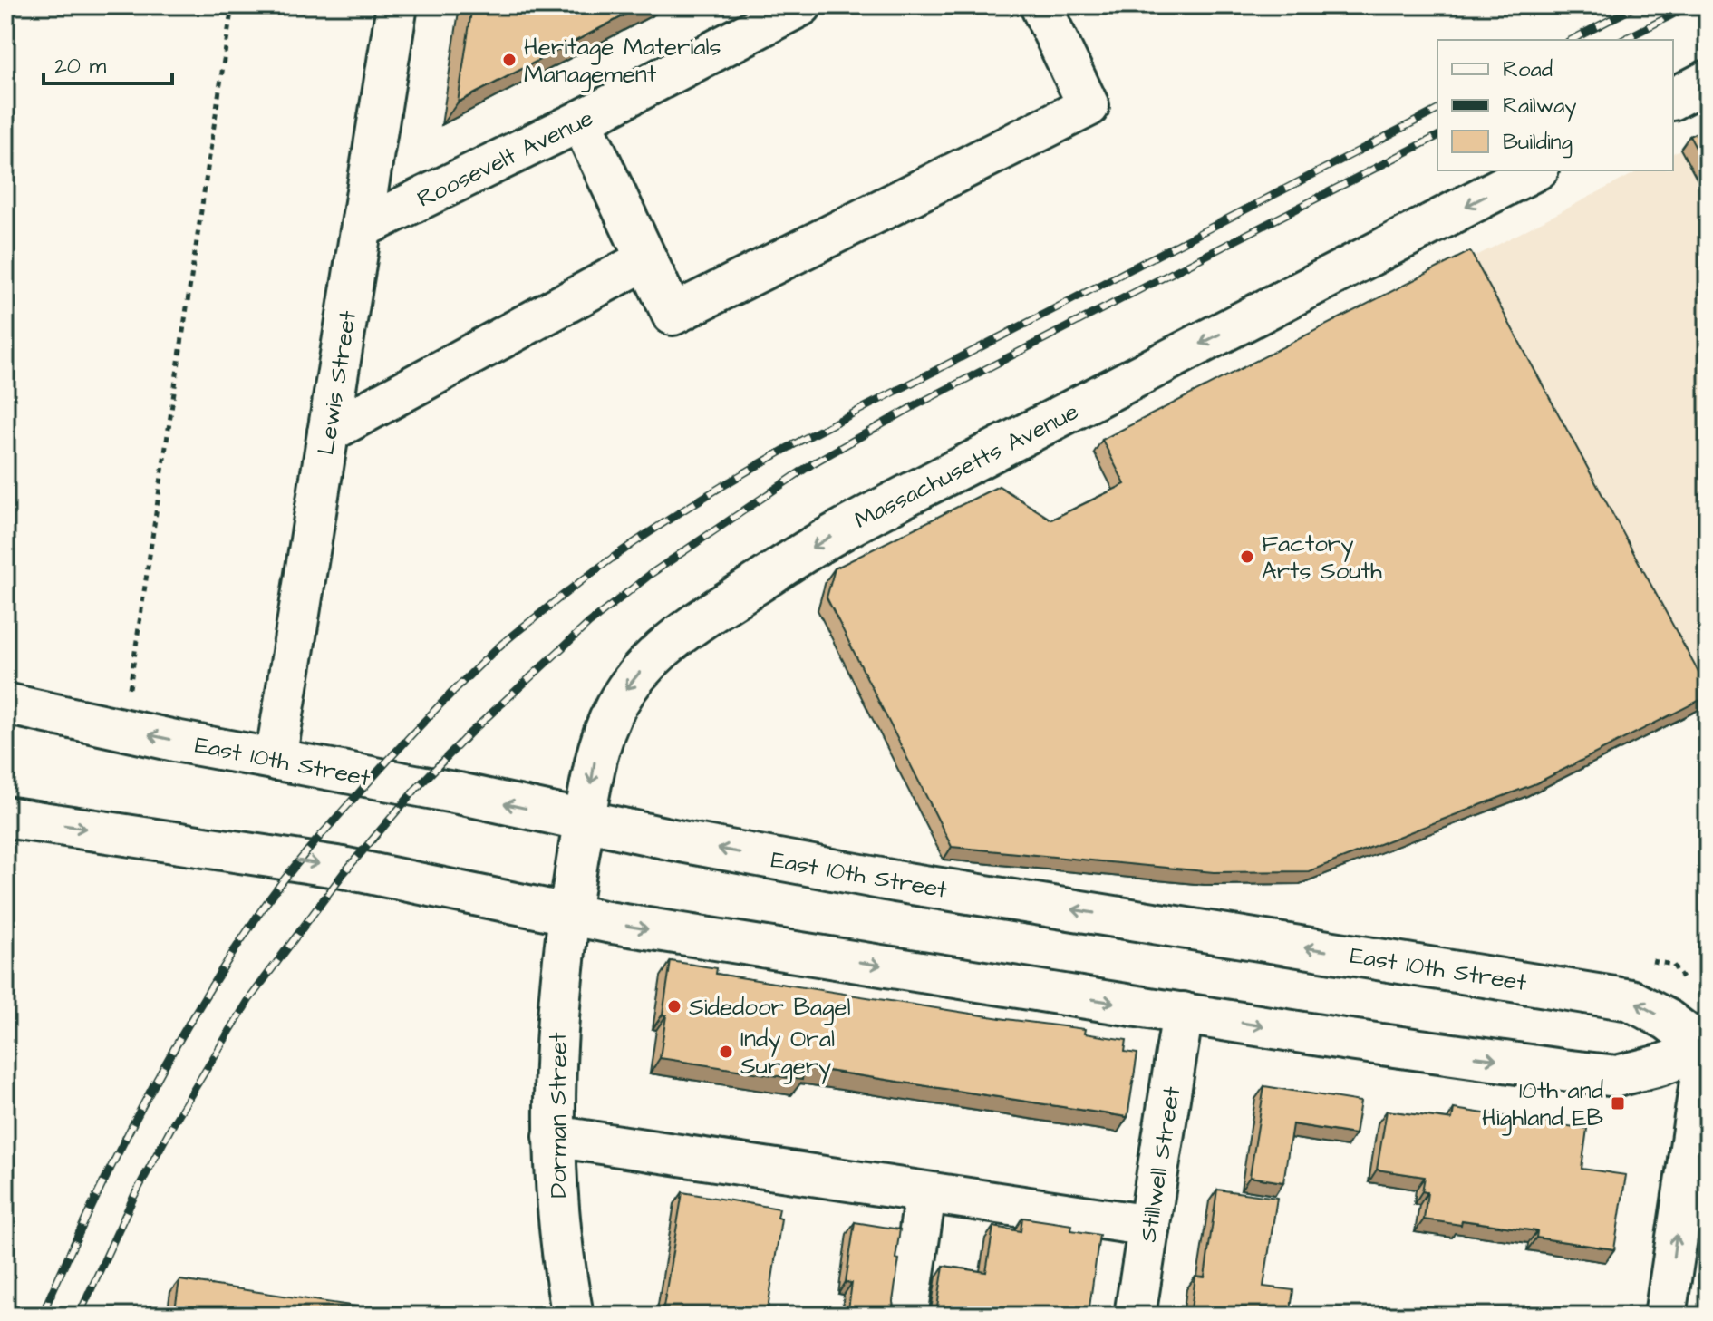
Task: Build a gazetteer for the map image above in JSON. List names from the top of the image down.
{
  "streets": {
    "street": [
      "Roosevelt Avenue",
      "Lewis Street",
      "Massachusetts Avenue",
      "East 10th Street",
      "Dorman Street",
      "Stillwell Street"
    ]
  },
  "crossings": [
    ["Roosevelt Avenue", "Lewis Street"],
    ["Lewis Street", "East 10th Street"],
    ["Massachusetts Avenue", "East 10th Street"],
    ["Massachusetts Avenue", "Dorman Street"]
  ],
  "one_way": ["Massachusetts Avenue"],
  "places": {
    "other": [
      "Heritage Materials Management",
      "Factory Arts South",
      "Sidedoor Bagel",
      "Indy Oral Surgery"
    ],
    "transit": ["10th and Highland EB"]
  },
  "legend": ["Road", "Railway", "Building"],
  "scale_bar": "20 m"
}
